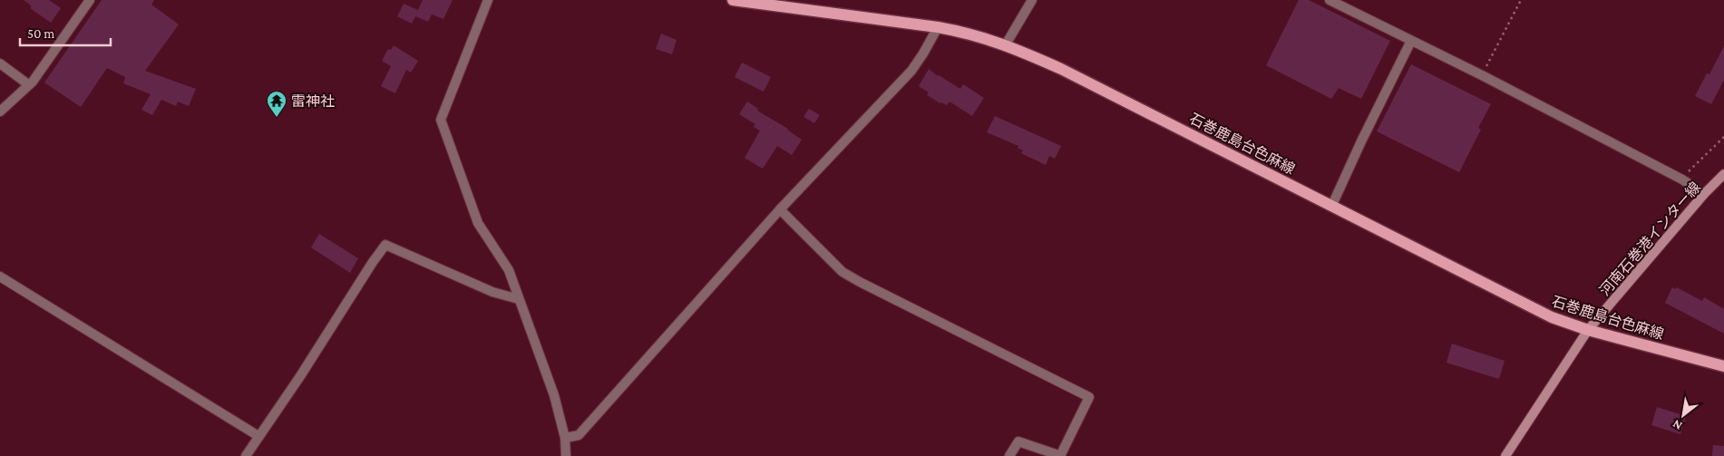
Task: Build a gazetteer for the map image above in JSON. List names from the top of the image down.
{
  "streets": {
    "main road": ["石巻鹿島台色麻線", "河南石巻港インター線"]
  },
  "crossings": [
    ["石巻鹿島台色麻線", "河南石巻港インター線"]
  ],
  "places": {
    "temple": ["雷神社"]
  },
  "scale_bar": "50 m",
  "north": "bottom left"
}
